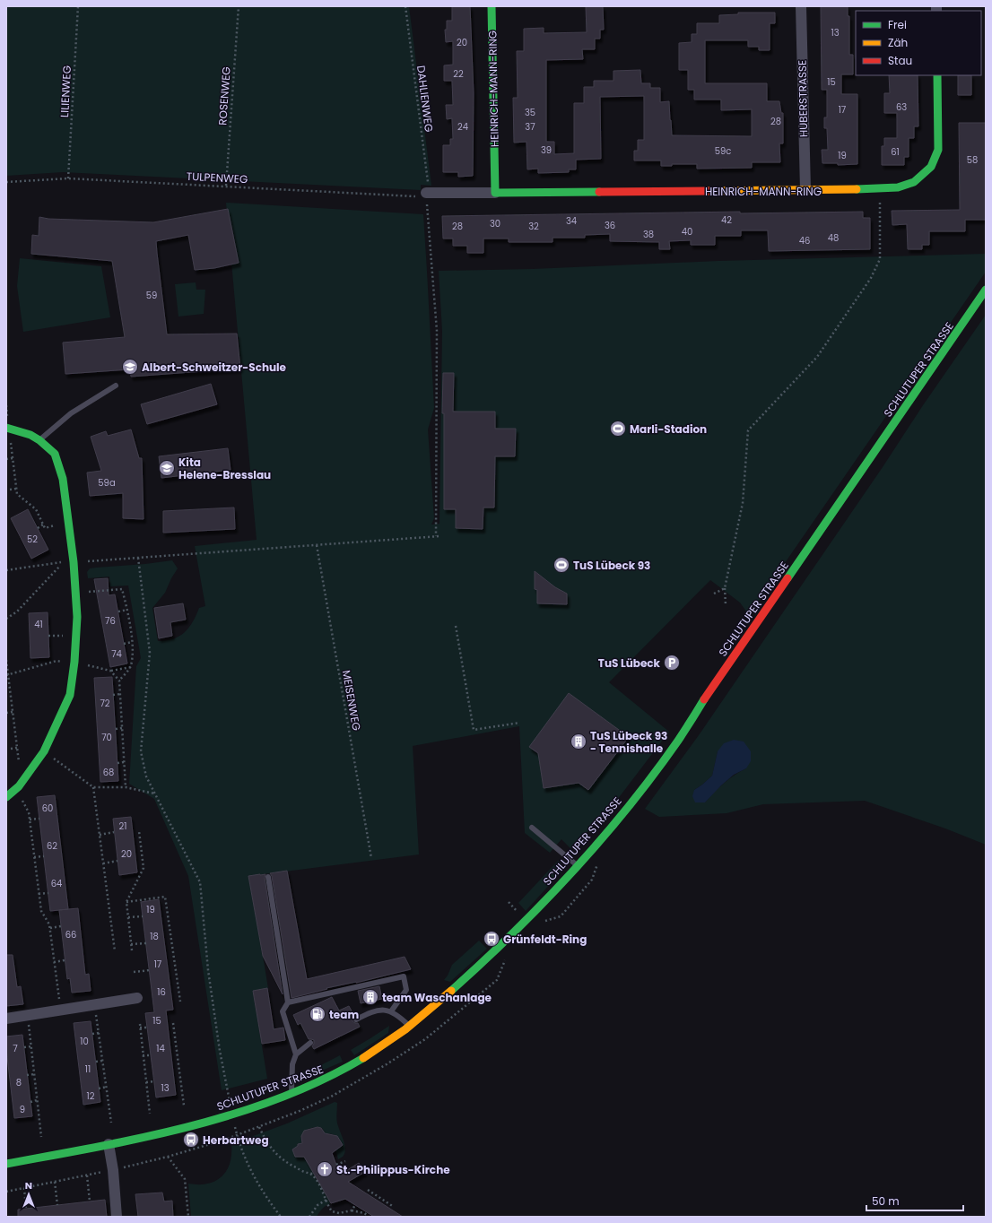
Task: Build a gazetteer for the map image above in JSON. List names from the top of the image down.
{
  "streets": {
    "main road": ["HEINRICH-MANN-RING", "SCHLUTUPER STRASSE"],
    "street": ["HUBERSTRASSE"],
    "path": [
      "LILIENWEG",
      "ROSENWEG",
      "DAHLIENWEG",
      "TULPENWEG",
      "MEISENWEG"
    ]
  },
  "crossings": [
    ["HEINRICH-MANN-RING", "DAHLIENWEG"],
    ["HEINRICH-MANN-RING", "HUBERSTRASSE"],
    ["HEINRICH-MANN-RING", "TULPENWEG"],
    ["LILIENWEG", "TULPENWEG"],
    ["ROSENWEG", "TULPENWEG"],
    ["DAHLIENWEG", "TULPENWEG"]
  ],
  "places": {
    "school or university": ["Albert-Schweitzer-Schule", "Kita Helene-Bresslau"],
    "sports": ["Marli-Stadion", "TuS Lübeck 93"],
    "parking": ["TuS Lübeck"],
    "building": ["TuS Lübeck 93 - Tennishalle", "team Waschanlage"],
    "bus stop": ["Grünfeldt-Ring", "Herbartweg"],
    "fuel station": ["team"],
    "church": ["St.-Philippus-Kirche"]
  },
  "house_numbers": [
    "13",
    "20",
    "22",
    "15",
    "63",
    "17",
    "35",
    "28",
    "24",
    "37",
    "39",
    "59c",
    "61",
    "19",
    "58",
    "42",
    "34",
    "30",
    "36",
    "28",
    "32",
    "40",
    "38",
    "48",
    "46",
    "59",
    "59a",
    "52",
    "76",
    "41",
    "74",
    "72",
    "70",
    "68",
    "60",
    "21",
    "62",
    "20",
    "64",
    "19",
    "66",
    "18",
    "17",
    "16",
    "15",
    "10",
    "7",
    "14",
    "11",
    "8",
    "13",
    "12",
    "9"
  ],
  "legend": ["Frei", "Zäh", "Stau"],
  "scale_bar": "50 m",
  "north": "top"
}
